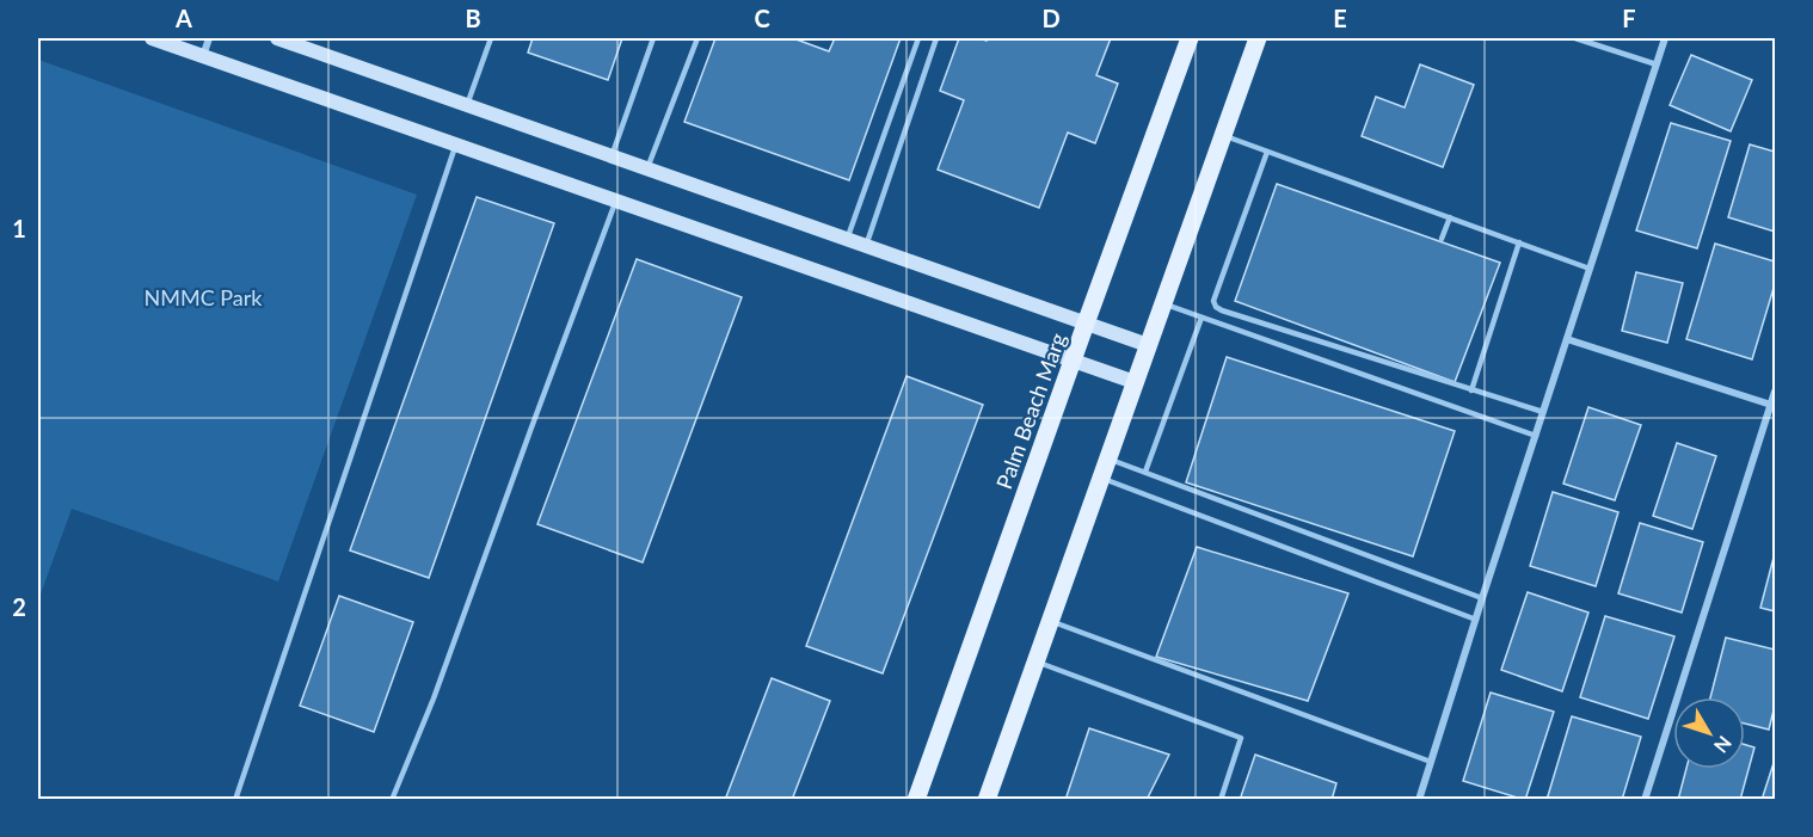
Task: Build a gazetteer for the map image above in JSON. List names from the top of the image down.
{
  "streets": {
    "main road": ["Palm Beach Marg"]
  },
  "parks": ["NMMC Park"],
  "north": "bottom right",
  "grid": {
    "columns": [
      "A",
      "B",
      "C",
      "D",
      "E",
      "F"
    ],
    "rows": ["1", "2"]
  }
}
